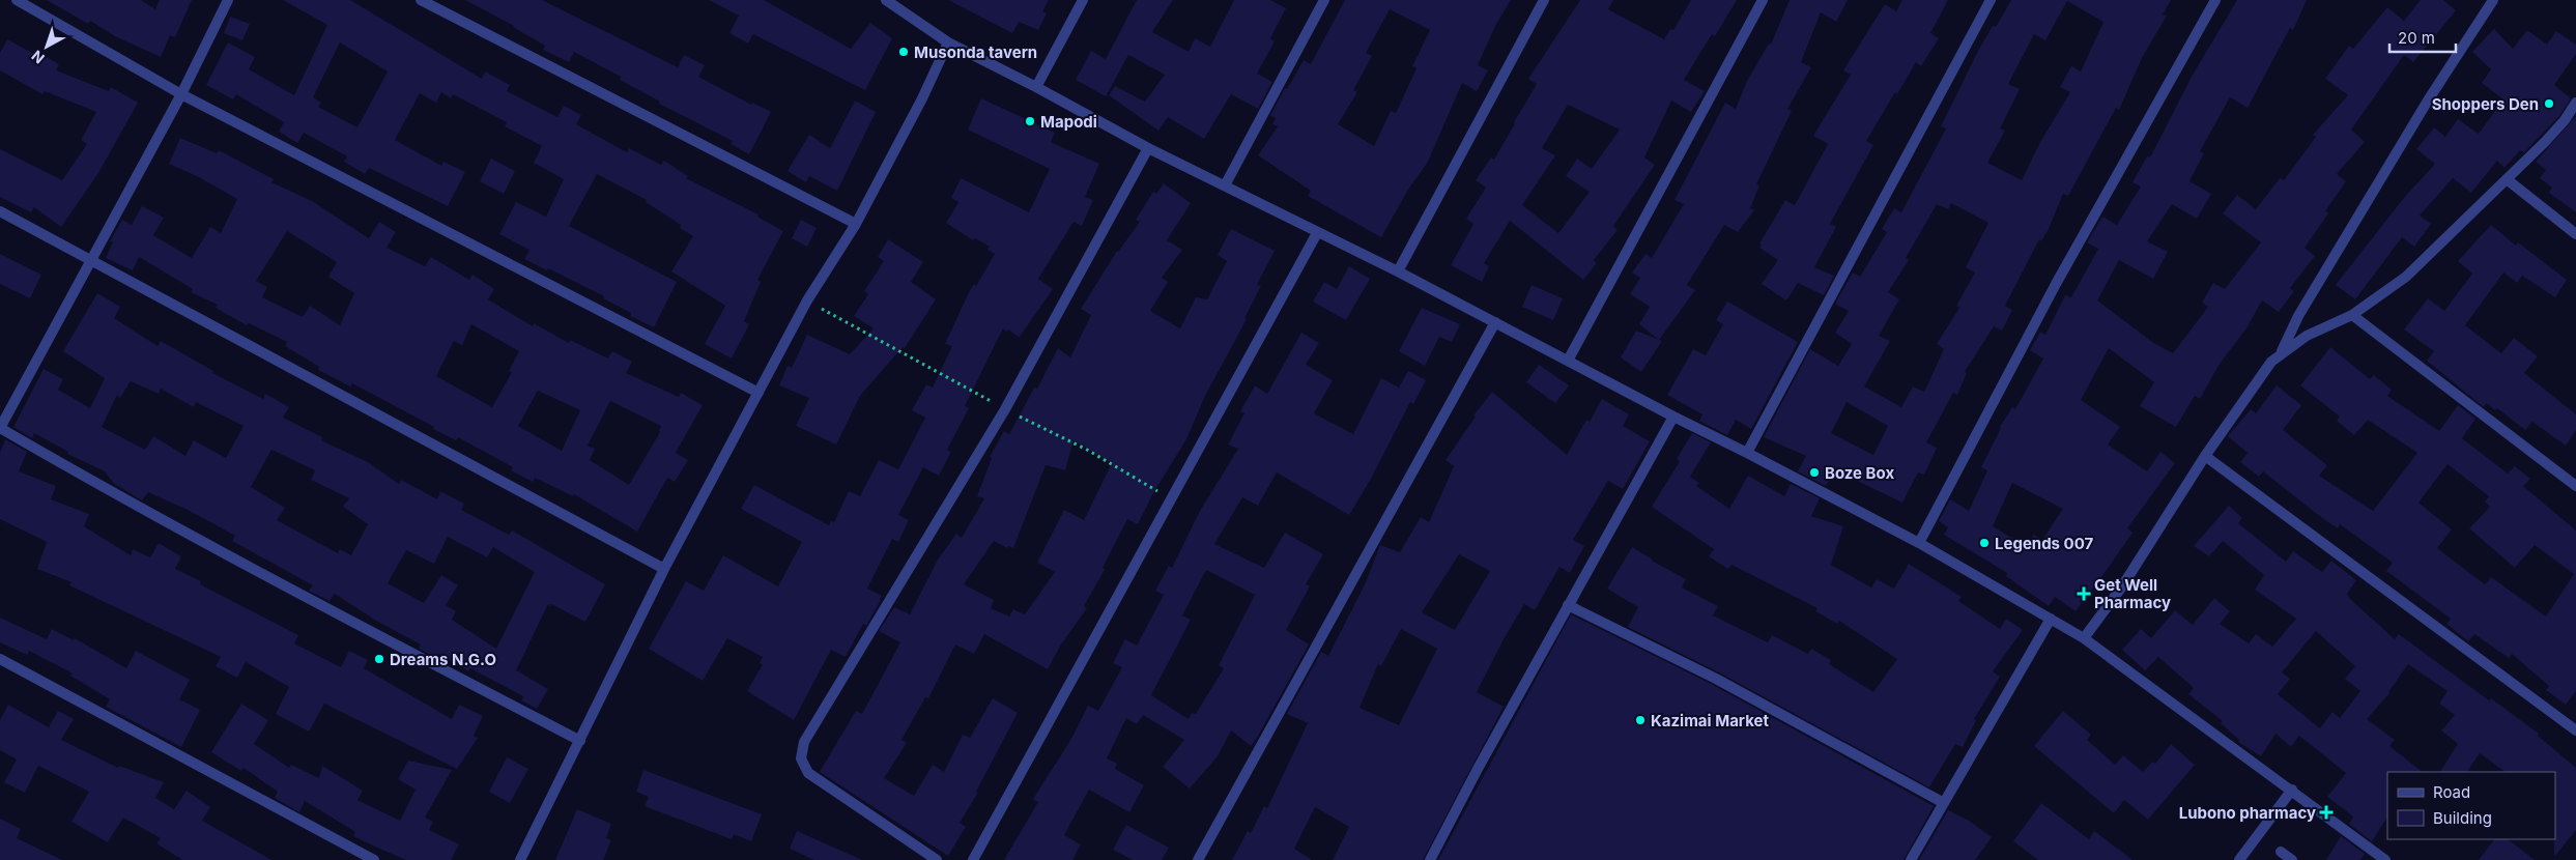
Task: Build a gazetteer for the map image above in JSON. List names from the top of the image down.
{
  "places": {
    "other": [
      "Musonda tavern",
      "Shoppers Den",
      "Mapodi",
      "Boze Box",
      "Legends 007",
      "Dreams N.G.O",
      "Kazimai Market"
    ],
    "health": ["Get Well Pharmacy", "Lubono pharmacy"]
  },
  "legend": ["Road", "Building"],
  "scale_bar": "20 m",
  "north": "bottom left"
}
